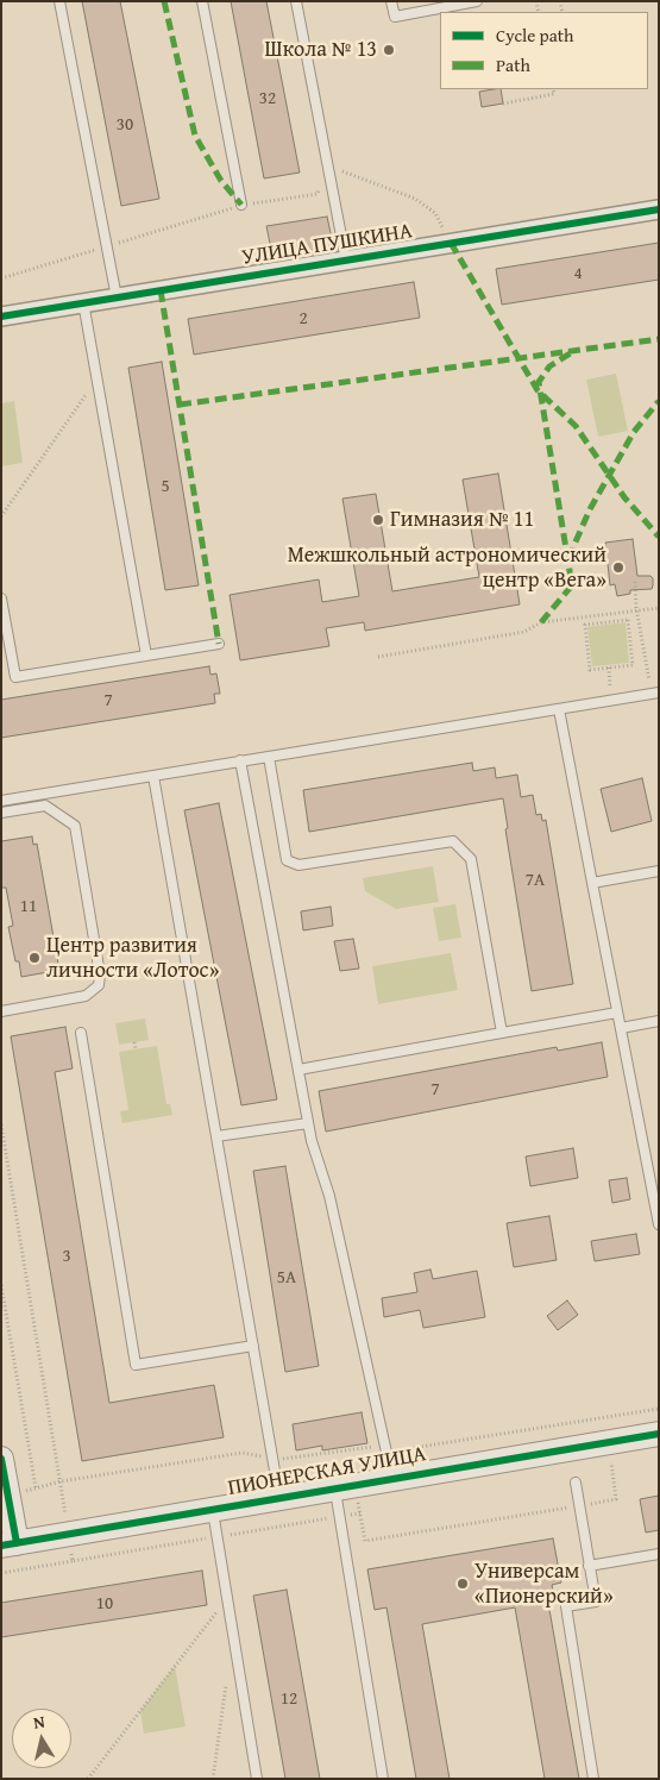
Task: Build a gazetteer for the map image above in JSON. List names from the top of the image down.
{
  "streets": {
    "street": ["УЛИЦА ПУШКИНА", "ПИОНЕРСКАЯ УЛИЦА"]
  },
  "places": [
    "Школа № 13",
    "Гимназия № 11",
    "Межшкольный астрономический центр «Вега»",
    "Центр развития личности «Лотос»",
    "Универсам «Пионерский»"
  ],
  "house_numbers": [
    "32",
    "30",
    "4",
    "2",
    "5",
    "7",
    "7А",
    "11",
    "7",
    "3",
    "5А",
    "10",
    "12"
  ],
  "legend": ["Cycle path", "Path"],
  "north": "top"
}
